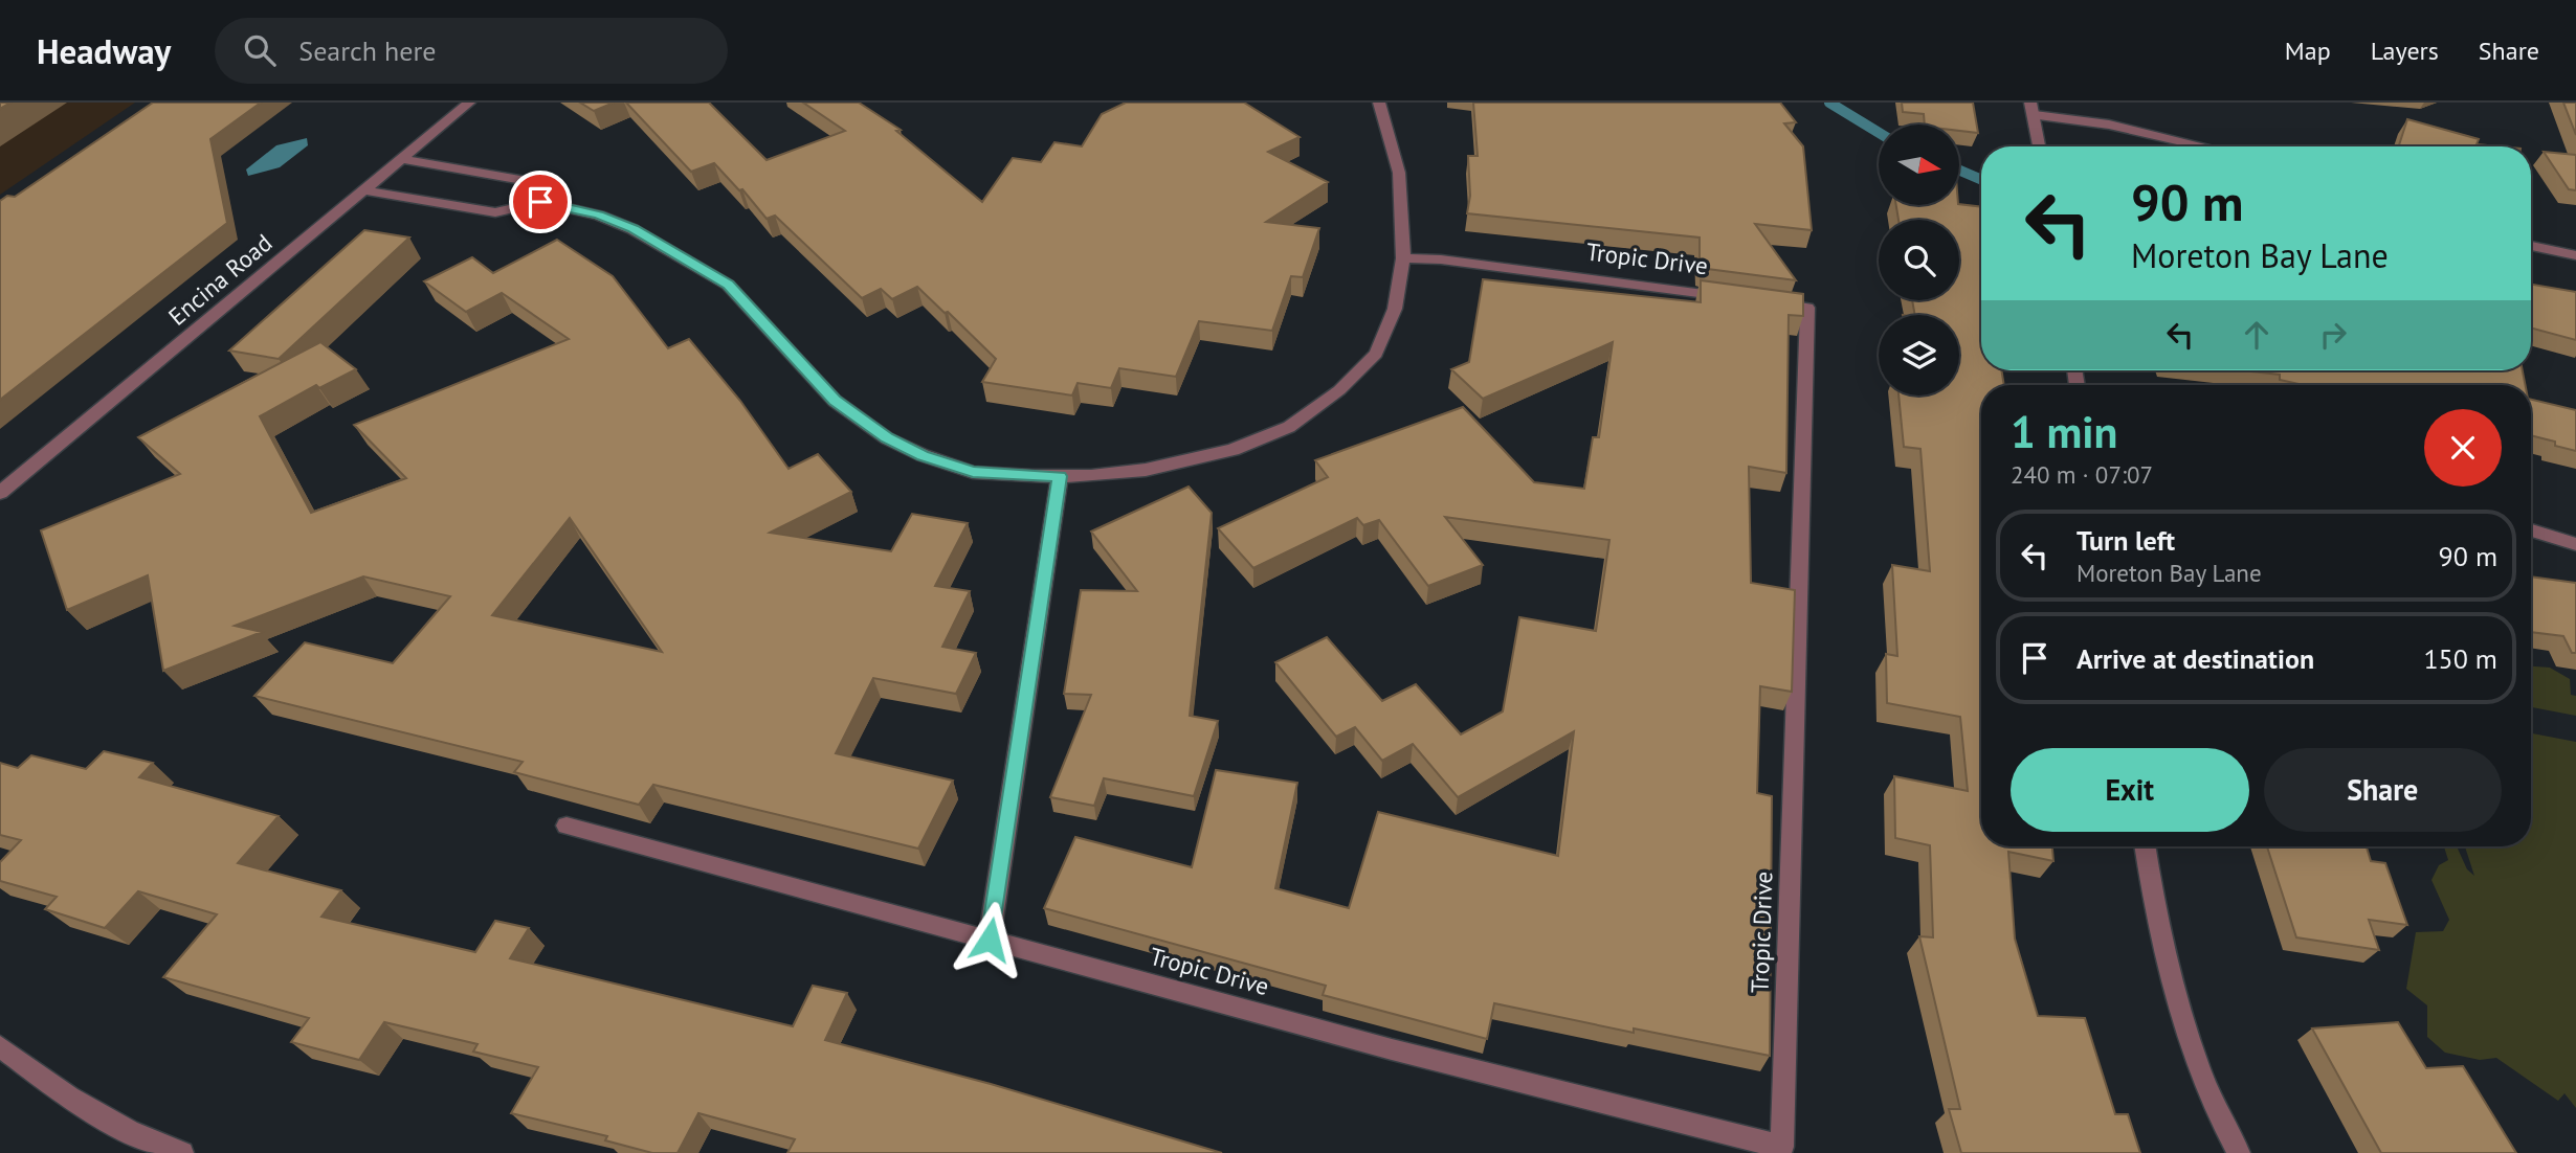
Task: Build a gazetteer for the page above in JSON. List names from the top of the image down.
{
  "streets": {
    "street": ["Tropic Drive", "Encina Road"]
  },
  "north": "right",
  "page": {
    "header": "Headway",
    "search": "Search here",
    "nav": ["Map", "Layers", "Share"],
    "turn": ["90 m", "Moreton Bay Lane"],
    "heading": ["1 min", "240 m · 07:07"],
    "list": [
      {
        "name": "Turn left",
        "note": "Moreton Bay Lane",
        "value": "90 m"
      },
      {
        "name": "Arrive at destination",
        "value": "150 m"
      }
    ],
    "buttons": ["Exit", "Share"]
  }
}
